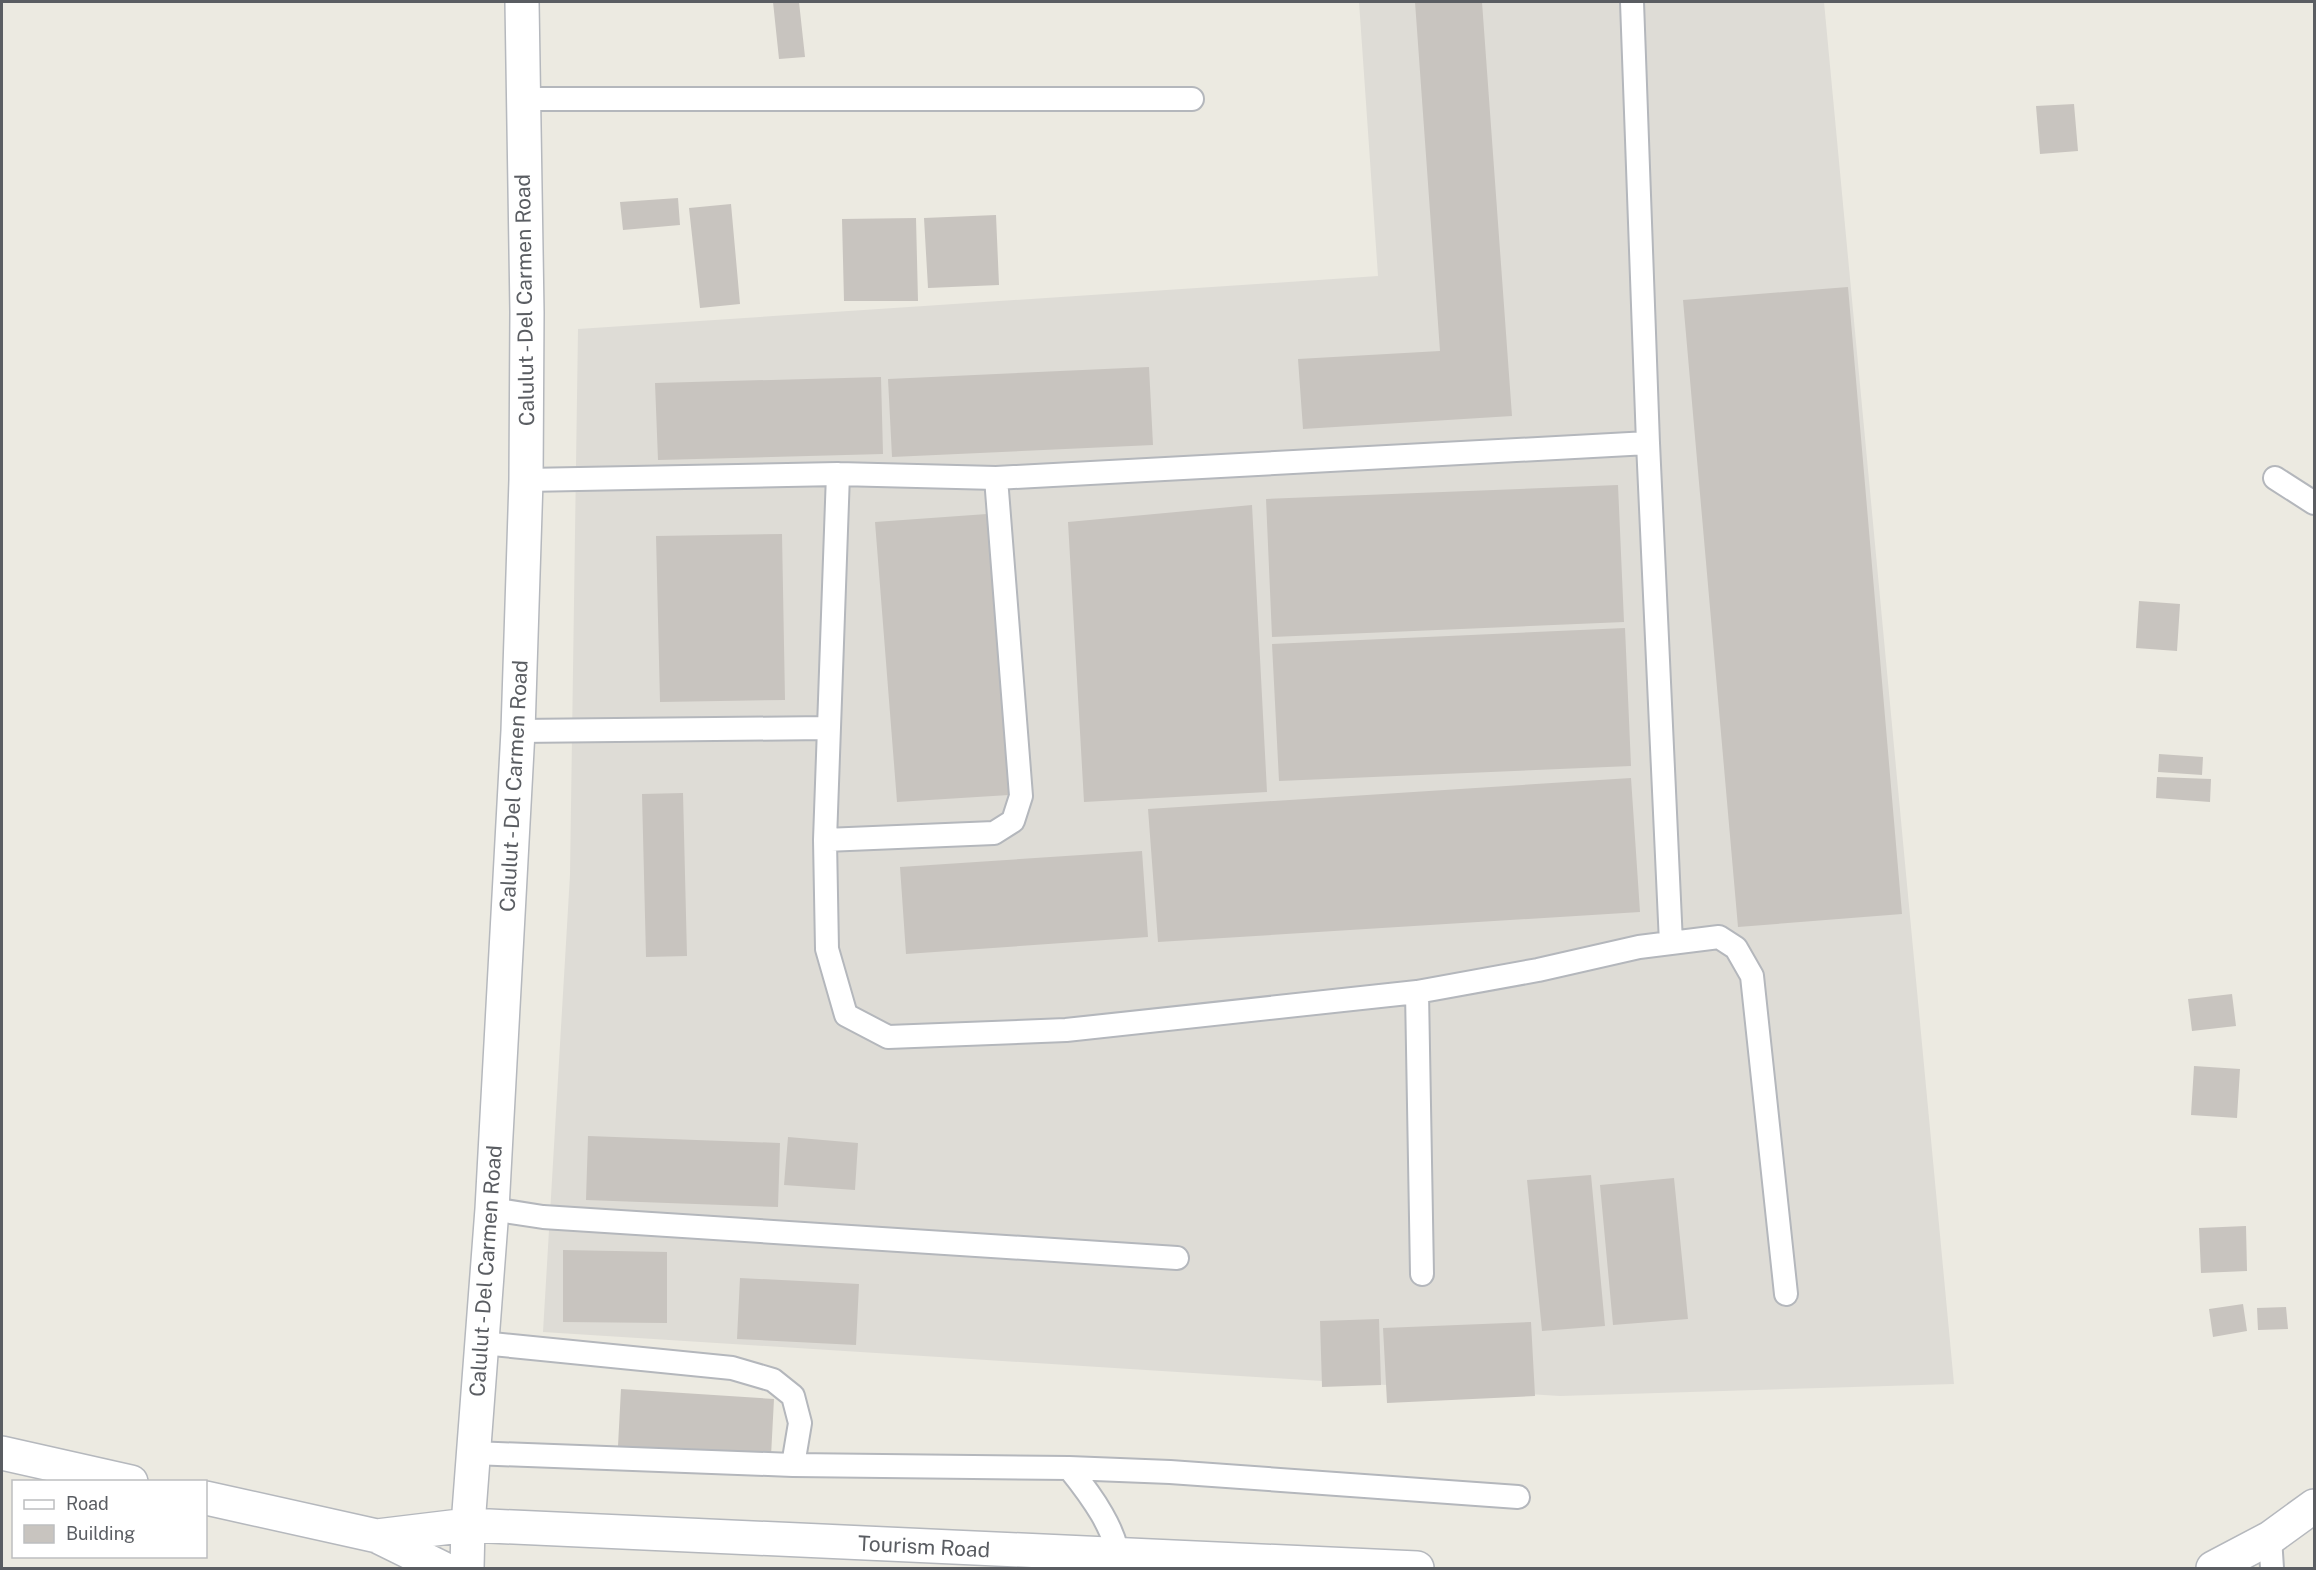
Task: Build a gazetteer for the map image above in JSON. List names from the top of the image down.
{
  "streets": {
    "main road": ["Calulut - Del Carmen Road", "Tourism Road"]
  },
  "crossings": [
    ["Calulut - Del Carmen Road", "Tourism Road"]
  ],
  "legend": ["Road", "Building"]
}
